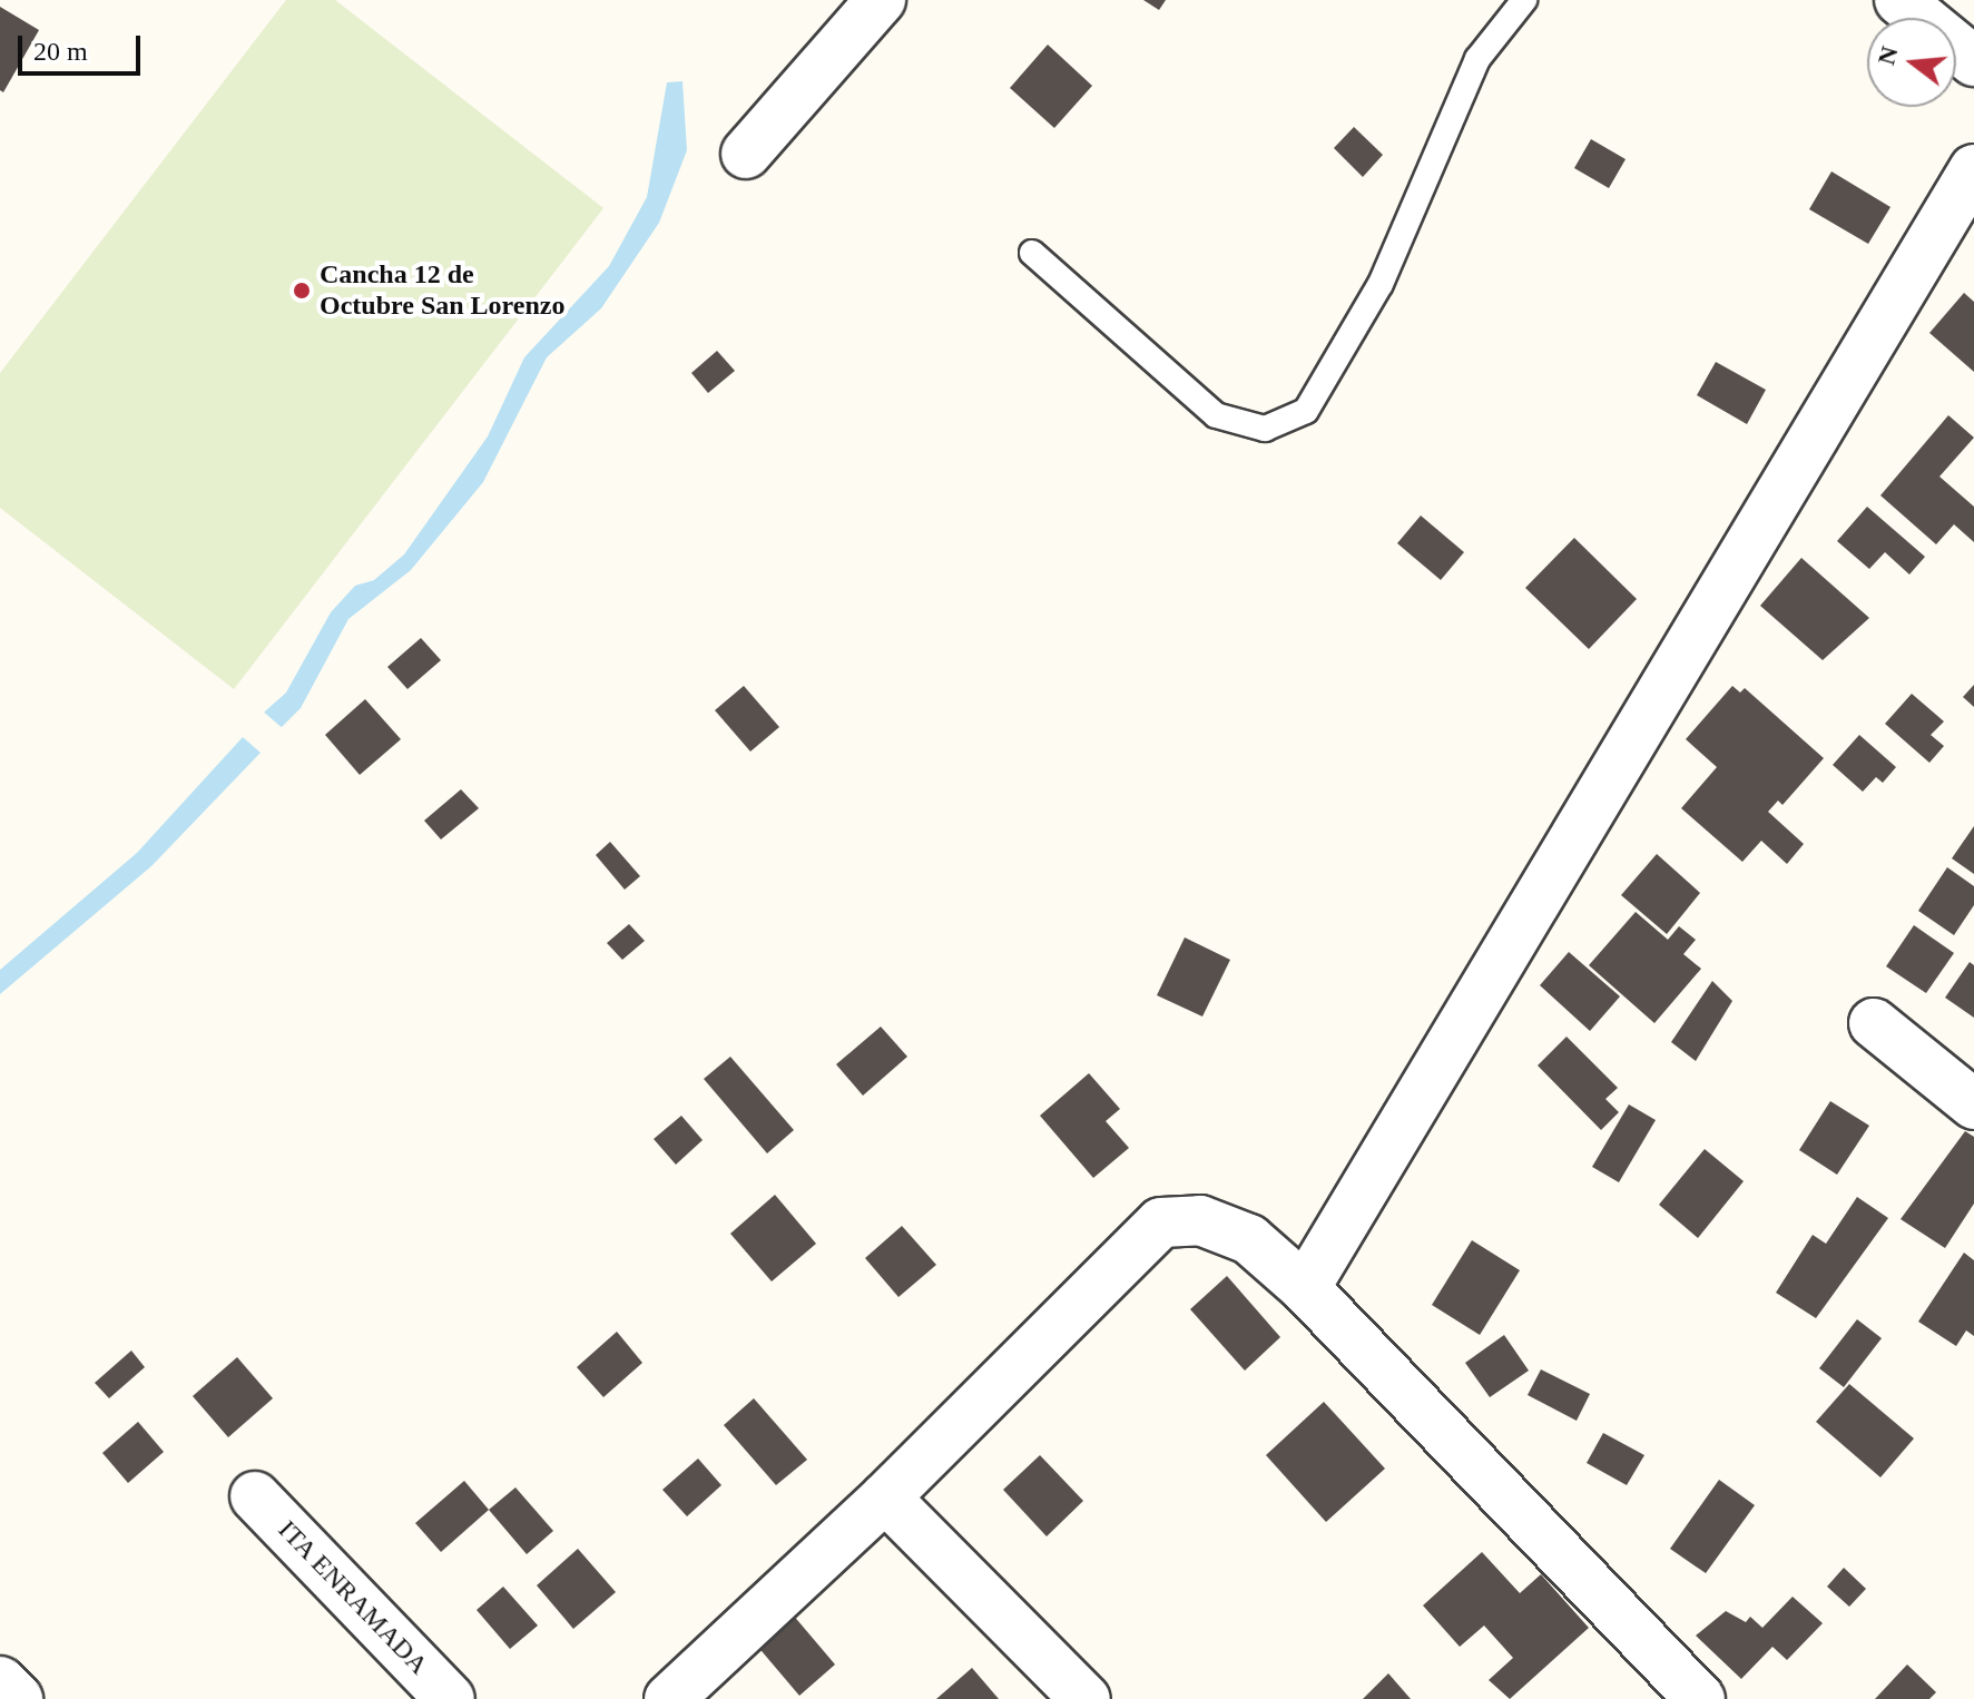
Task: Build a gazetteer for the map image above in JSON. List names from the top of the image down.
{
  "streets": {
    "street": ["ITA ENRAMADA"]
  },
  "places": ["Cancha 12 de Octubre San Lorenzo"],
  "scale_bar": "20 m",
  "north": "left"
}
